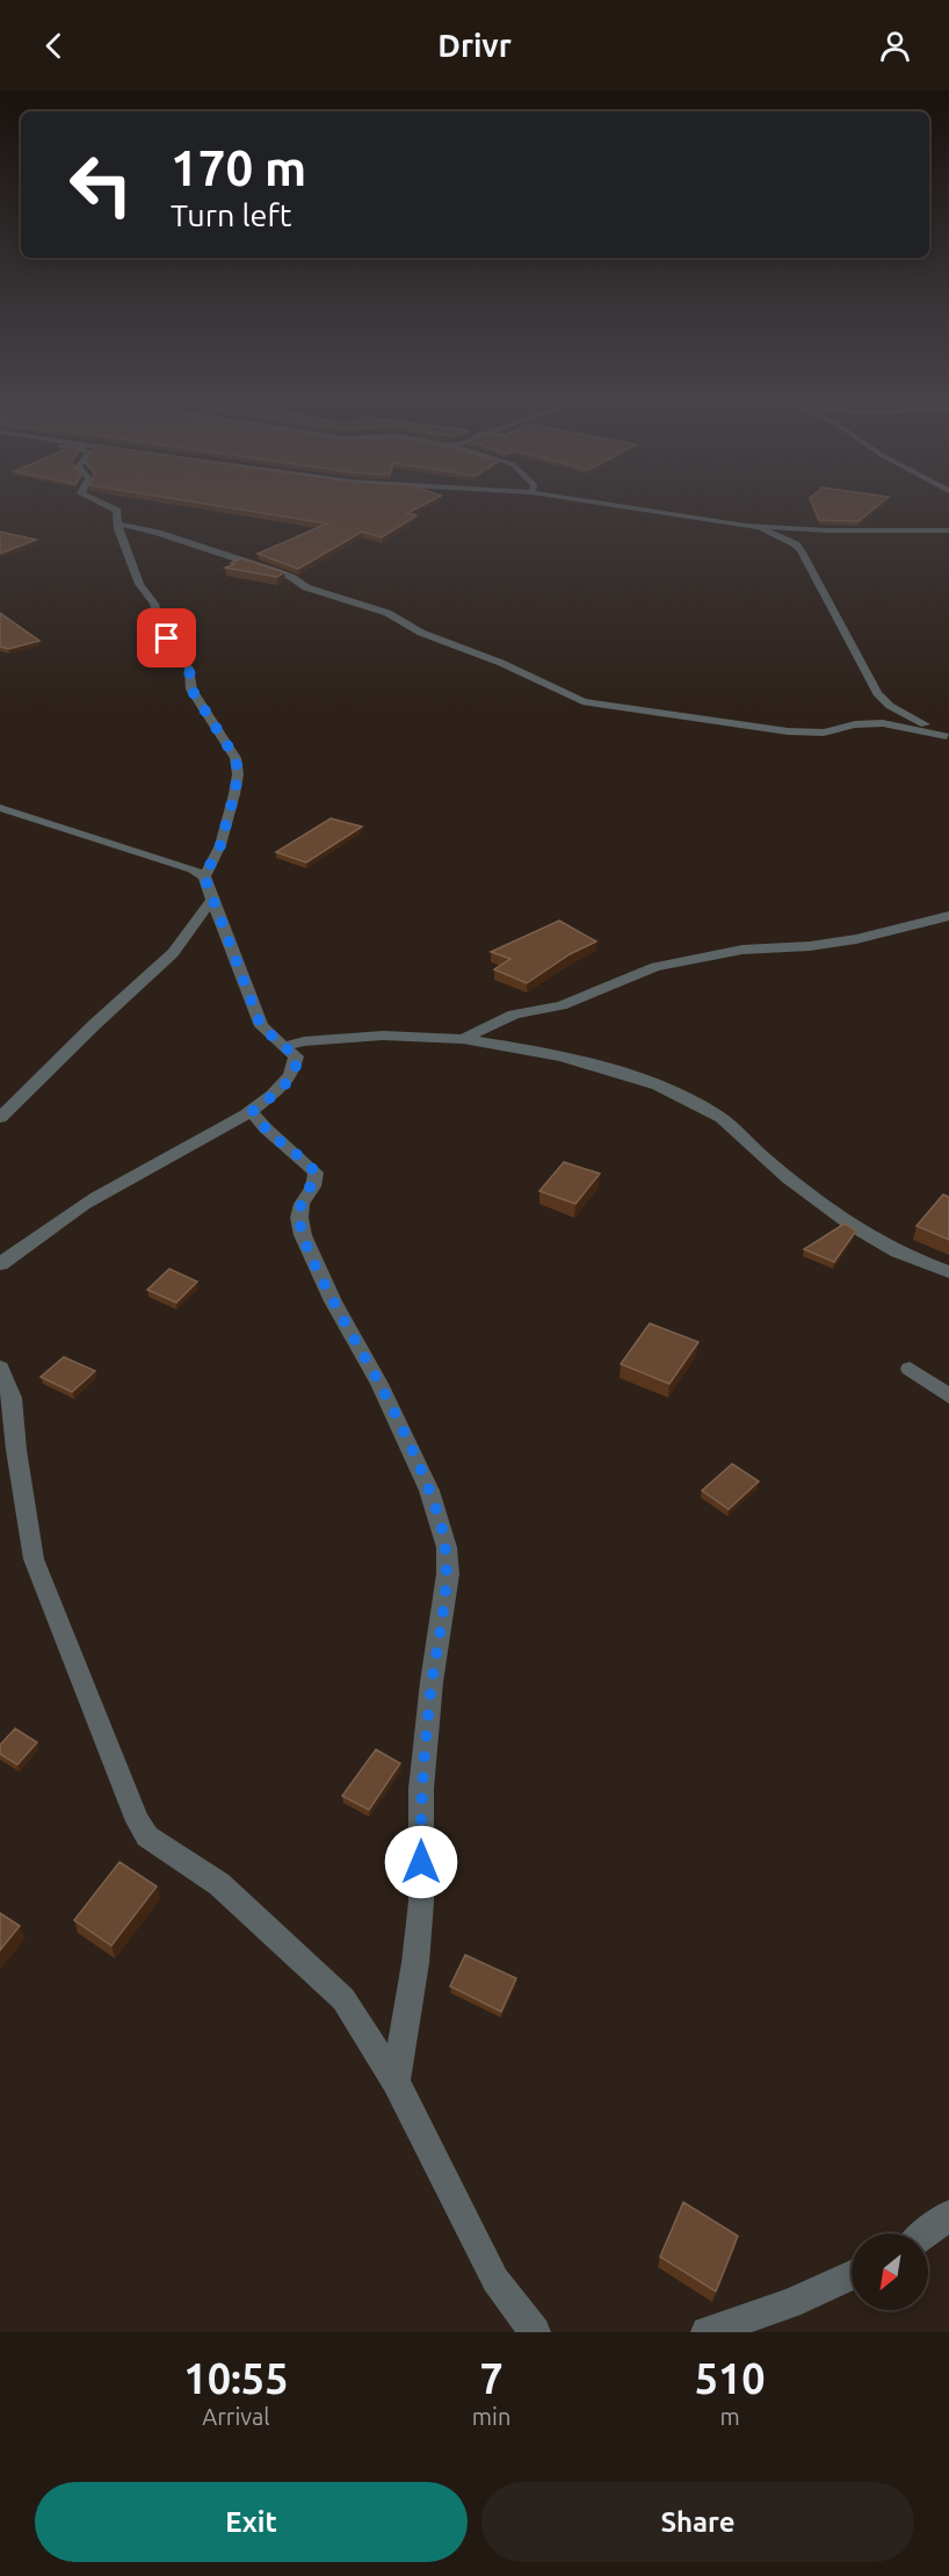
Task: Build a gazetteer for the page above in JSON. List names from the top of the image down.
{
  "north": "bottom left",
  "page": {
    "header": "Drivr",
    "turn": ["170 m", "Turn left"],
    "eta": [
      "10:55",
      "Arrival",
      "7",
      "min",
      "510",
      "m"
    ],
    "buttons": ["Exit", "Share"]
  }
}
